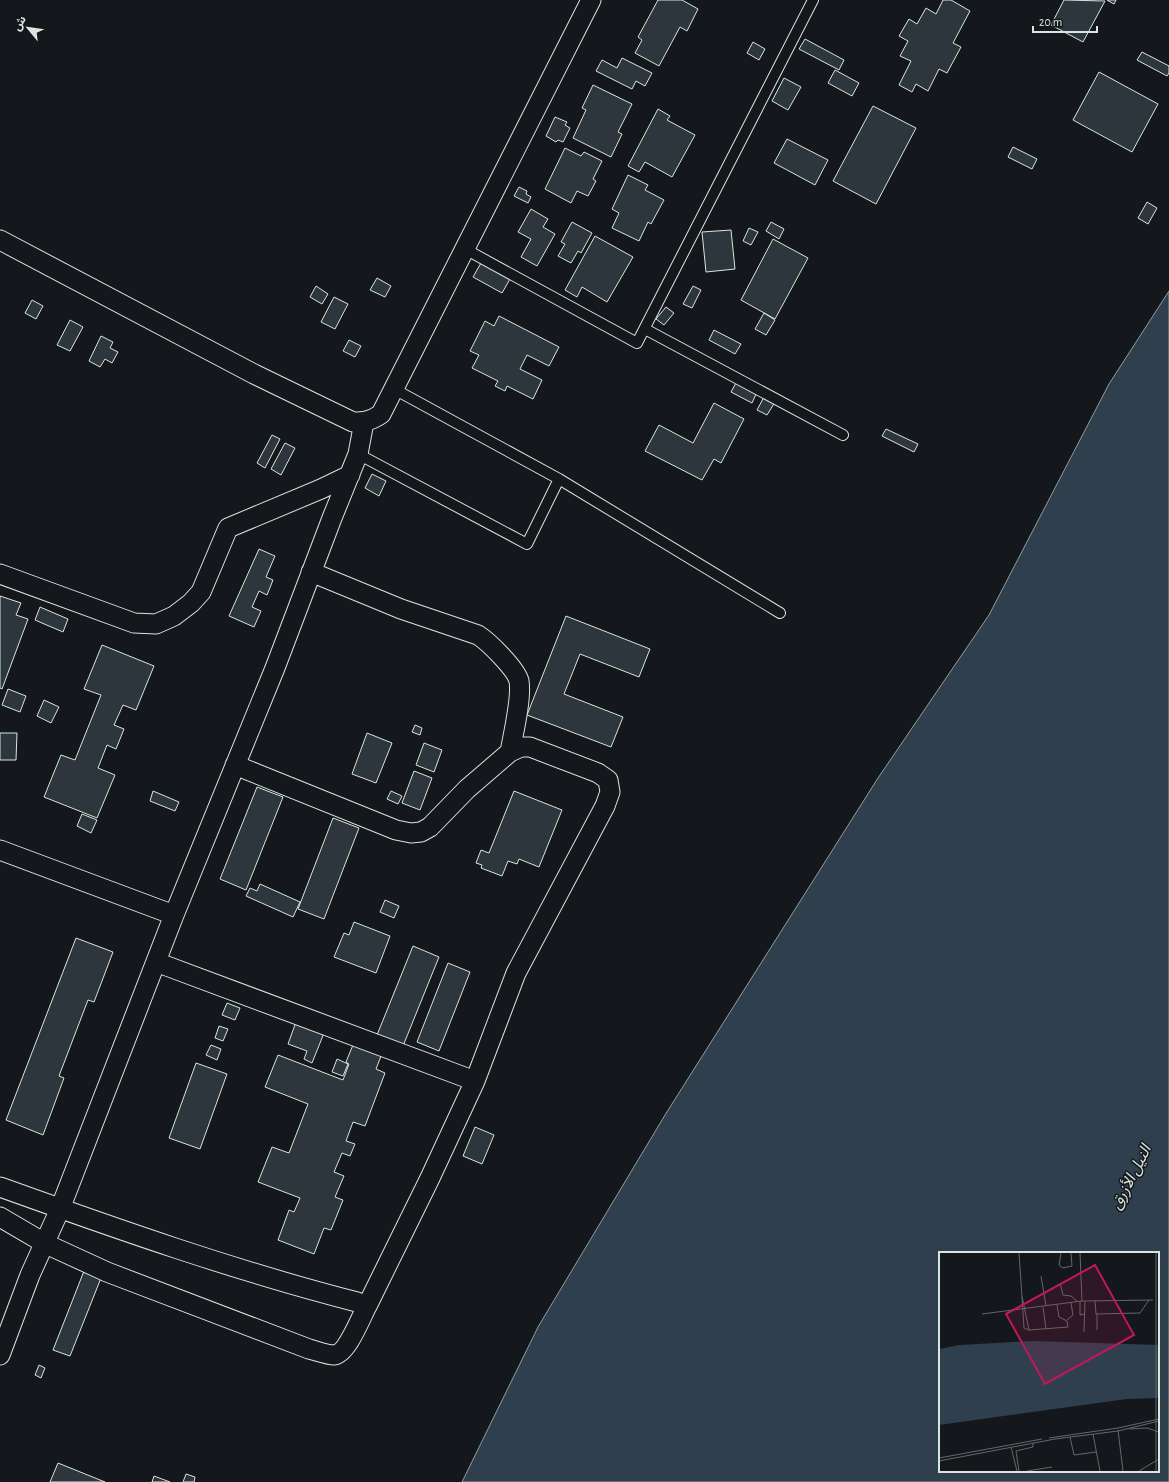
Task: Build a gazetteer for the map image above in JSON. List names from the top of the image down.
{
  "water": ["النيل الأزرق"],
  "scale_bar": "20 m",
  "north": "top left"
}
